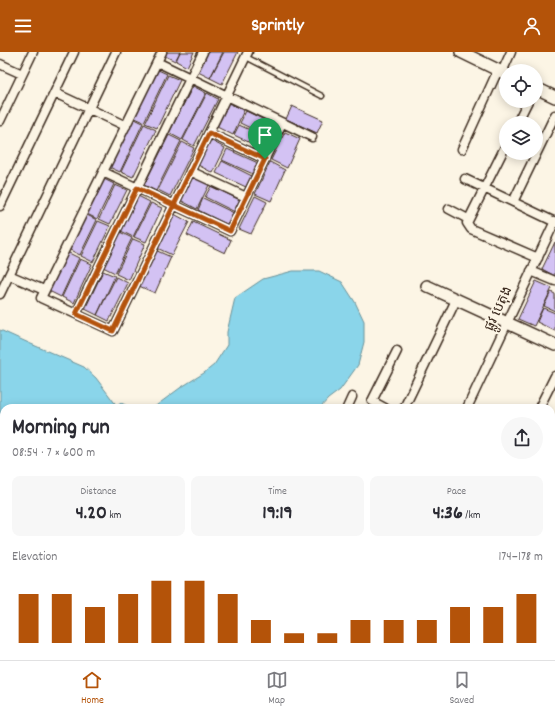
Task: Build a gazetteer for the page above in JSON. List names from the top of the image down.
{
  "streets": {
    "street": ["ផ្លូវ បេតុង"]
  },
  "page": {
    "header": "Sprintly",
    "heading": ["Morning run", "08:54 · 7 × 600 m"],
    "stats": [
      ["Distance", "4.20 km"],
      ["Time", "19:19"],
      ["Pace", "4:36 /km"]
    ],
    "chart": ["Elevation", "174–178 m"],
    "tabs": ["Home", "Map", "Saved"]
  }
}
